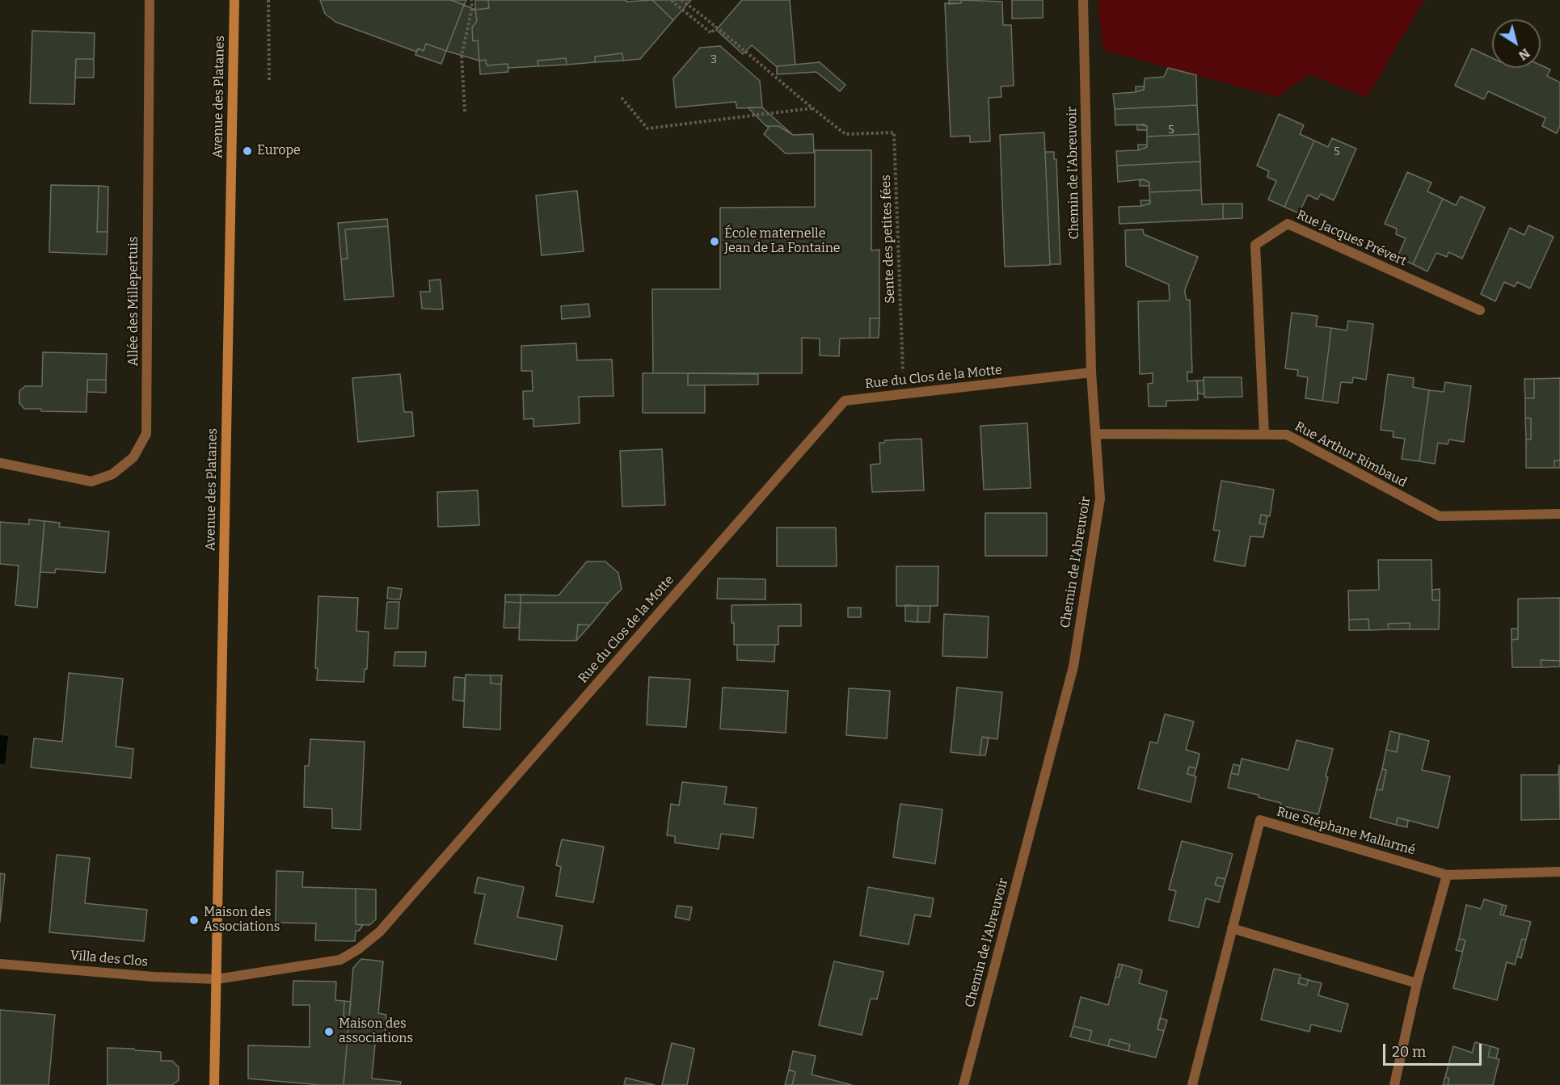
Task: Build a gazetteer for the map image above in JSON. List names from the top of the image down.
{
  "streets": {
    "street": [
      "Avenue des Platanes",
      "Chemin de l'Abreuvoir",
      "Rue Jacques Prévert",
      "Allée des Millepertuis",
      "Rue du Clos de la Motte",
      "Rue Arthur Rimbaud",
      "Rue Stéphane Mallarmé",
      "Villa des Clos"
    ],
    "path": ["Sente des petites fées"]
  },
  "crossings": [
    ["Avenue des Platanes", "Rue du Clos de la Motte"],
    ["Avenue des Platanes", "Villa des Clos"],
    ["Chemin de l'Abreuvoir", "Rue du Clos de la Motte"],
    ["Chemin de l'Abreuvoir", "Rue Arthur Rimbaud"],
    ["Rue Jacques Prévert", "Rue Arthur Rimbaud"],
    ["Sente des petites fées", "Rue du Clos de la Motte"],
    ["Rue du Clos de la Motte", "Villa des Clos"]
  ],
  "places": [
    "Europe",
    "École maternelle Jean de La Fontaine",
    "Maison des Associations",
    "Maison des associations"
  ],
  "house_numbers": ["3", "5", "5"],
  "scale_bar": "20 m",
  "north": "bottom right"
}
